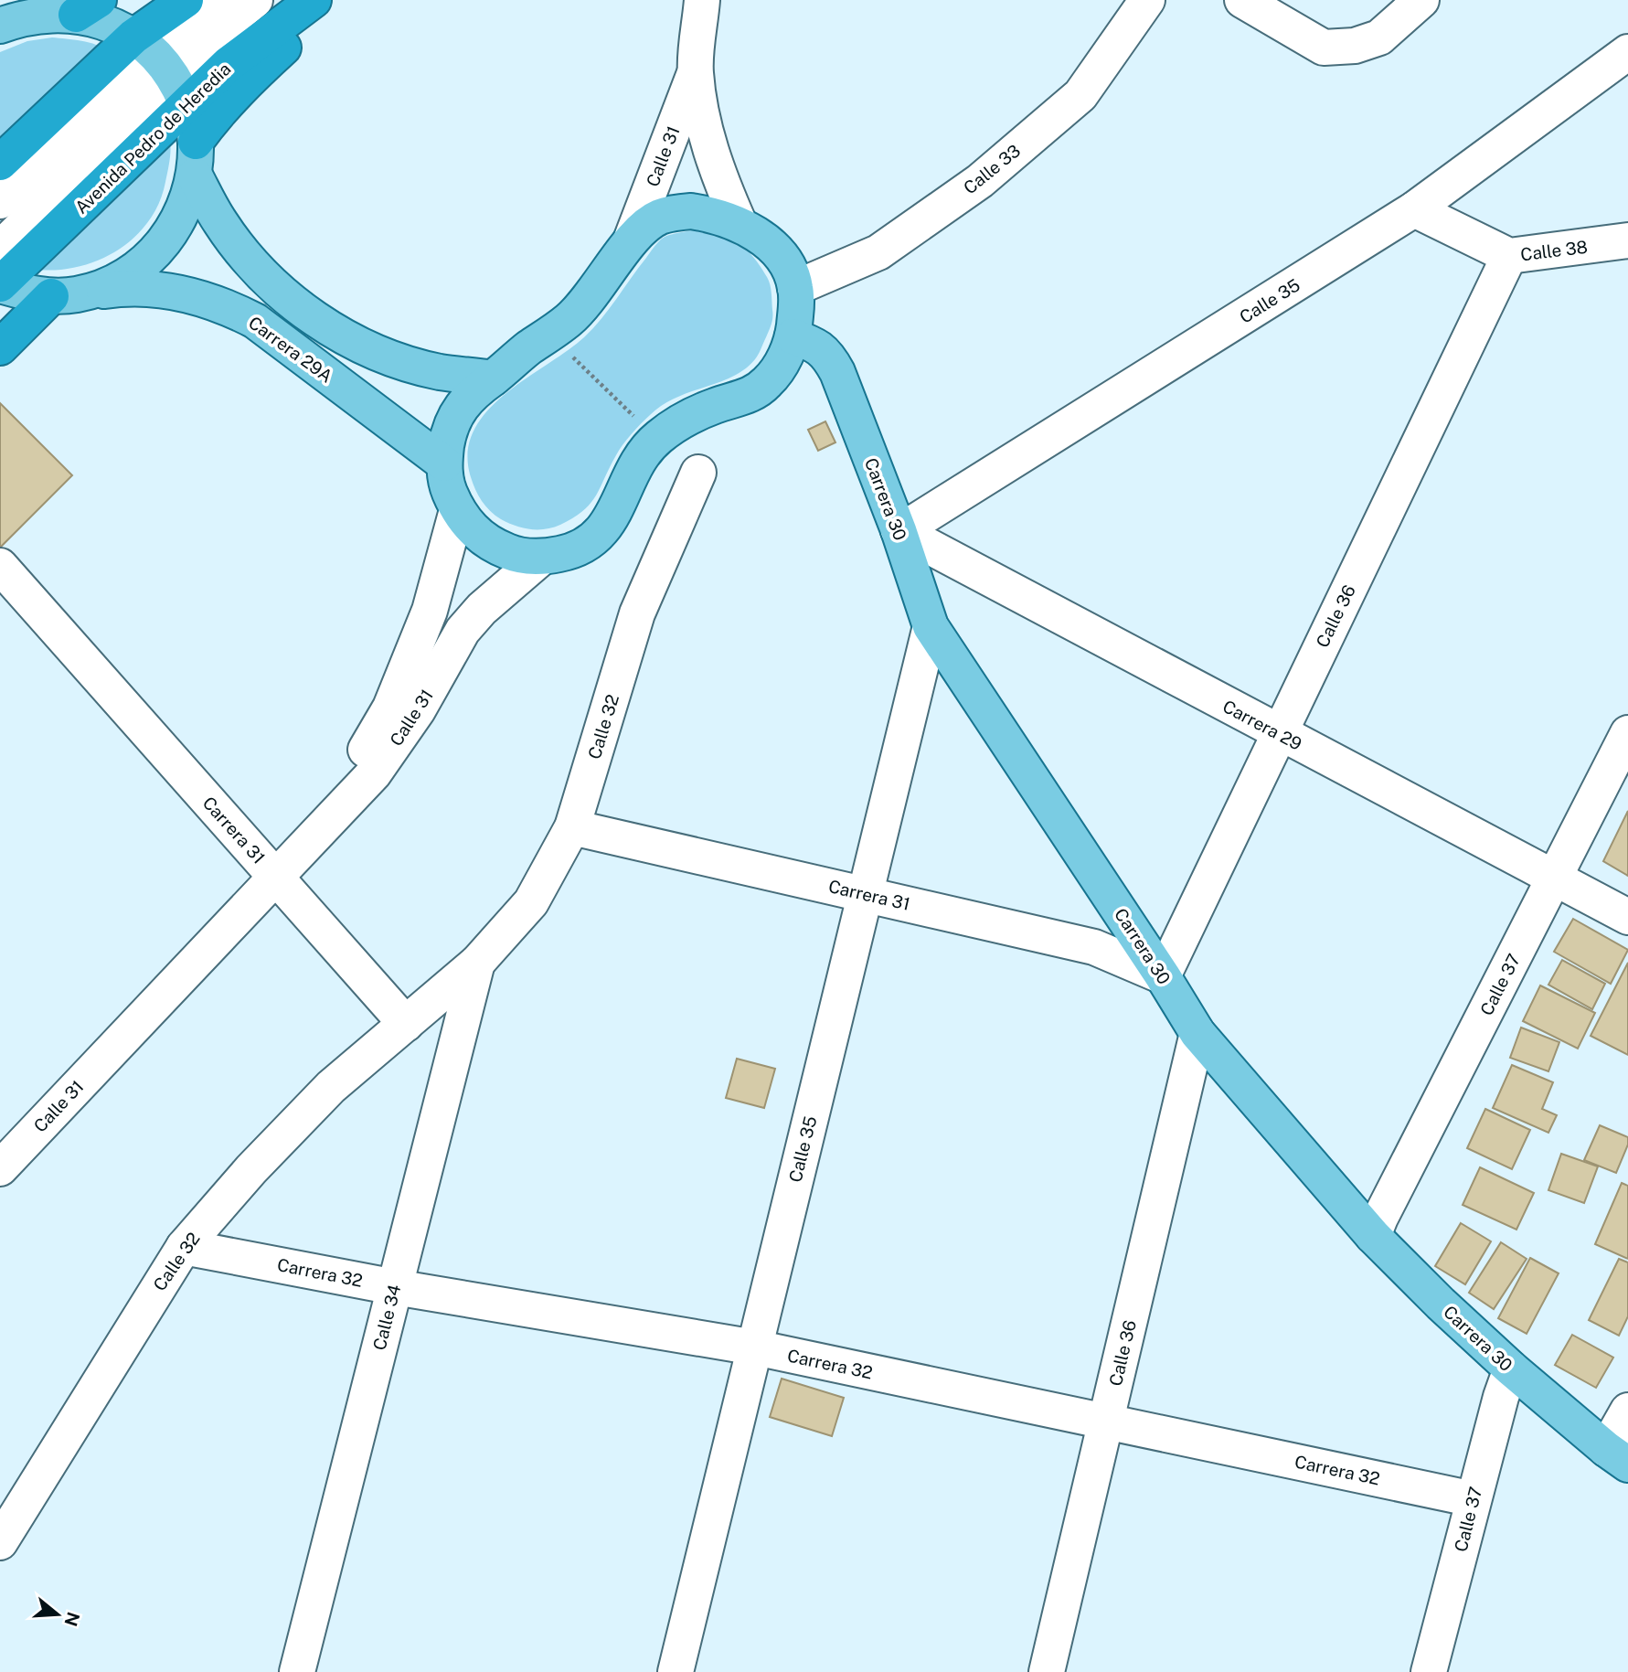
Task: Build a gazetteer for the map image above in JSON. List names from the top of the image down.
{
  "streets": {
    "highway": ["Avenida Pedro de Heredia"],
    "main road": ["Carrera 29A", "Carrera 30"],
    "street": [
      "Calle 31",
      "Calle 33",
      "Calle 38",
      "Calle 35",
      "Calle 36",
      "Carrera 29",
      "Calle 32",
      "Carrera 31",
      "Calle 37",
      "Carrera 32",
      "Calle 34"
    ]
  },
  "crossings": [
    ["Calle 31", "Calle 33"],
    ["Calle 31", "Carrera 29A"],
    ["Calle 31", "Carrera 30"],
    ["Calle 31", "Carrera 31"],
    ["Calle 33", "Carrera 30"],
    ["Calle 38", "Calle 35"],
    ["Calle 38", "Calle 36"],
    ["Calle 35", "Carrera 30"],
    ["Calle 35", "Carrera 29"],
    ["Calle 35", "Carrera 31"],
    ["Calle 35", "Carrera 32"],
    ["Carrera 30", "Calle 36"],
    ["Carrera 30", "Carrera 29"],
    ["Carrera 30", "Carrera 31"],
    ["Carrera 30", "Calle 37"],
    ["Calle 36", "Carrera 29"],
    ["Calle 36", "Carrera 31"],
    ["Calle 36", "Carrera 32"],
    ["Carrera 29", "Calle 37"],
    ["Calle 32", "Carrera 31"],
    ["Calle 32", "Carrera 32"],
    ["Calle 32", "Calle 34"],
    ["Calle 37", "Carrera 32"],
    ["Carrera 32", "Calle 34"]
  ],
  "north": "right"
}
